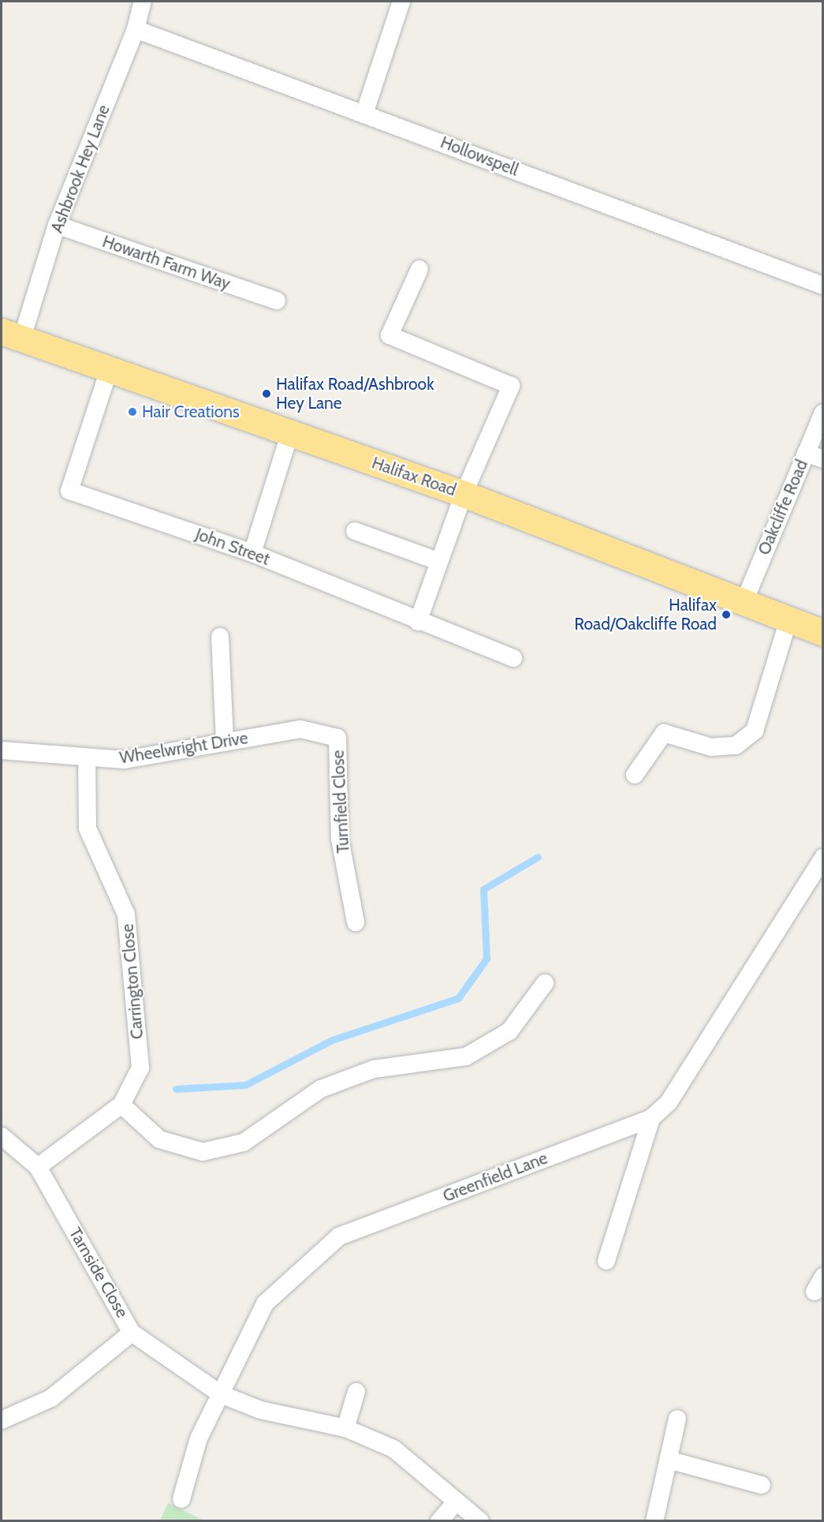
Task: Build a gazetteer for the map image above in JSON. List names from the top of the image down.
{
  "streets": {
    "highway": ["Halifax Road"],
    "street": [
      "Hollowspell",
      "Ashbrook Hey Lane",
      "Howarth Farm Way",
      "Oakcliffe Road",
      "John Street",
      "Wheelwright Drive",
      "Turnfield Close",
      "Carrington Close",
      "Greenfield Lane",
      "Tarnside Close"
    ]
  },
  "crossings": [
    ["Hollowspell", "Ashbrook Hey Lane"],
    ["Ashbrook Hey Lane", "Howarth Farm Way"],
    ["Ashbrook Hey Lane", "Halifax Road"],
    ["Halifax Road", "Oakcliffe Road"],
    ["Halifax Road", "John Street"],
    ["Wheelwright Drive", "Turnfield Close"],
    ["Wheelwright Drive", "Carrington Close"],
    ["Carrington Close", "Tarnside Close"]
  ],
  "places": ["Halifax Road/Ashbrook Hey Lane", "Hair Creations", "Halifax Road/Oakcliffe Road"]
}
